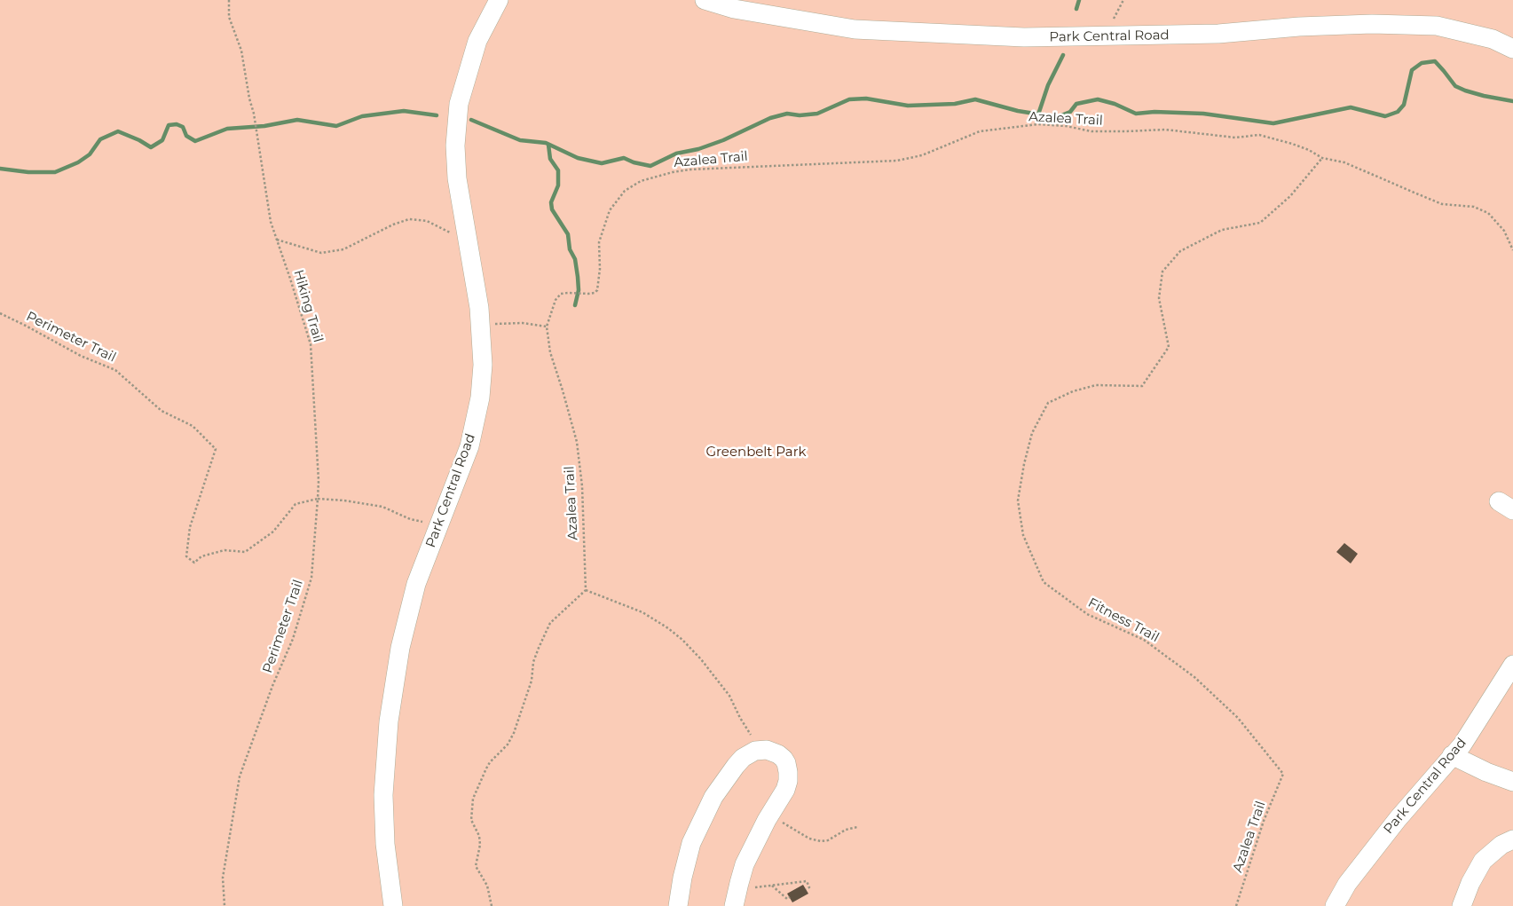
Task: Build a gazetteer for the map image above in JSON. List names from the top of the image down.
{
  "streets": {
    "street": ["Park Central Road"],
    "path": [
      "Azalea Trail",
      "Hiking Trail",
      "Perimeter Trail",
      "Fitness Trail"
    ]
  },
  "crossings": [
    ["Azalea Trail", "Fitness Trail"],
    ["Hiking Trail", "Perimeter Trail"]
  ],
  "parks": ["Greenbelt Park"]
}
